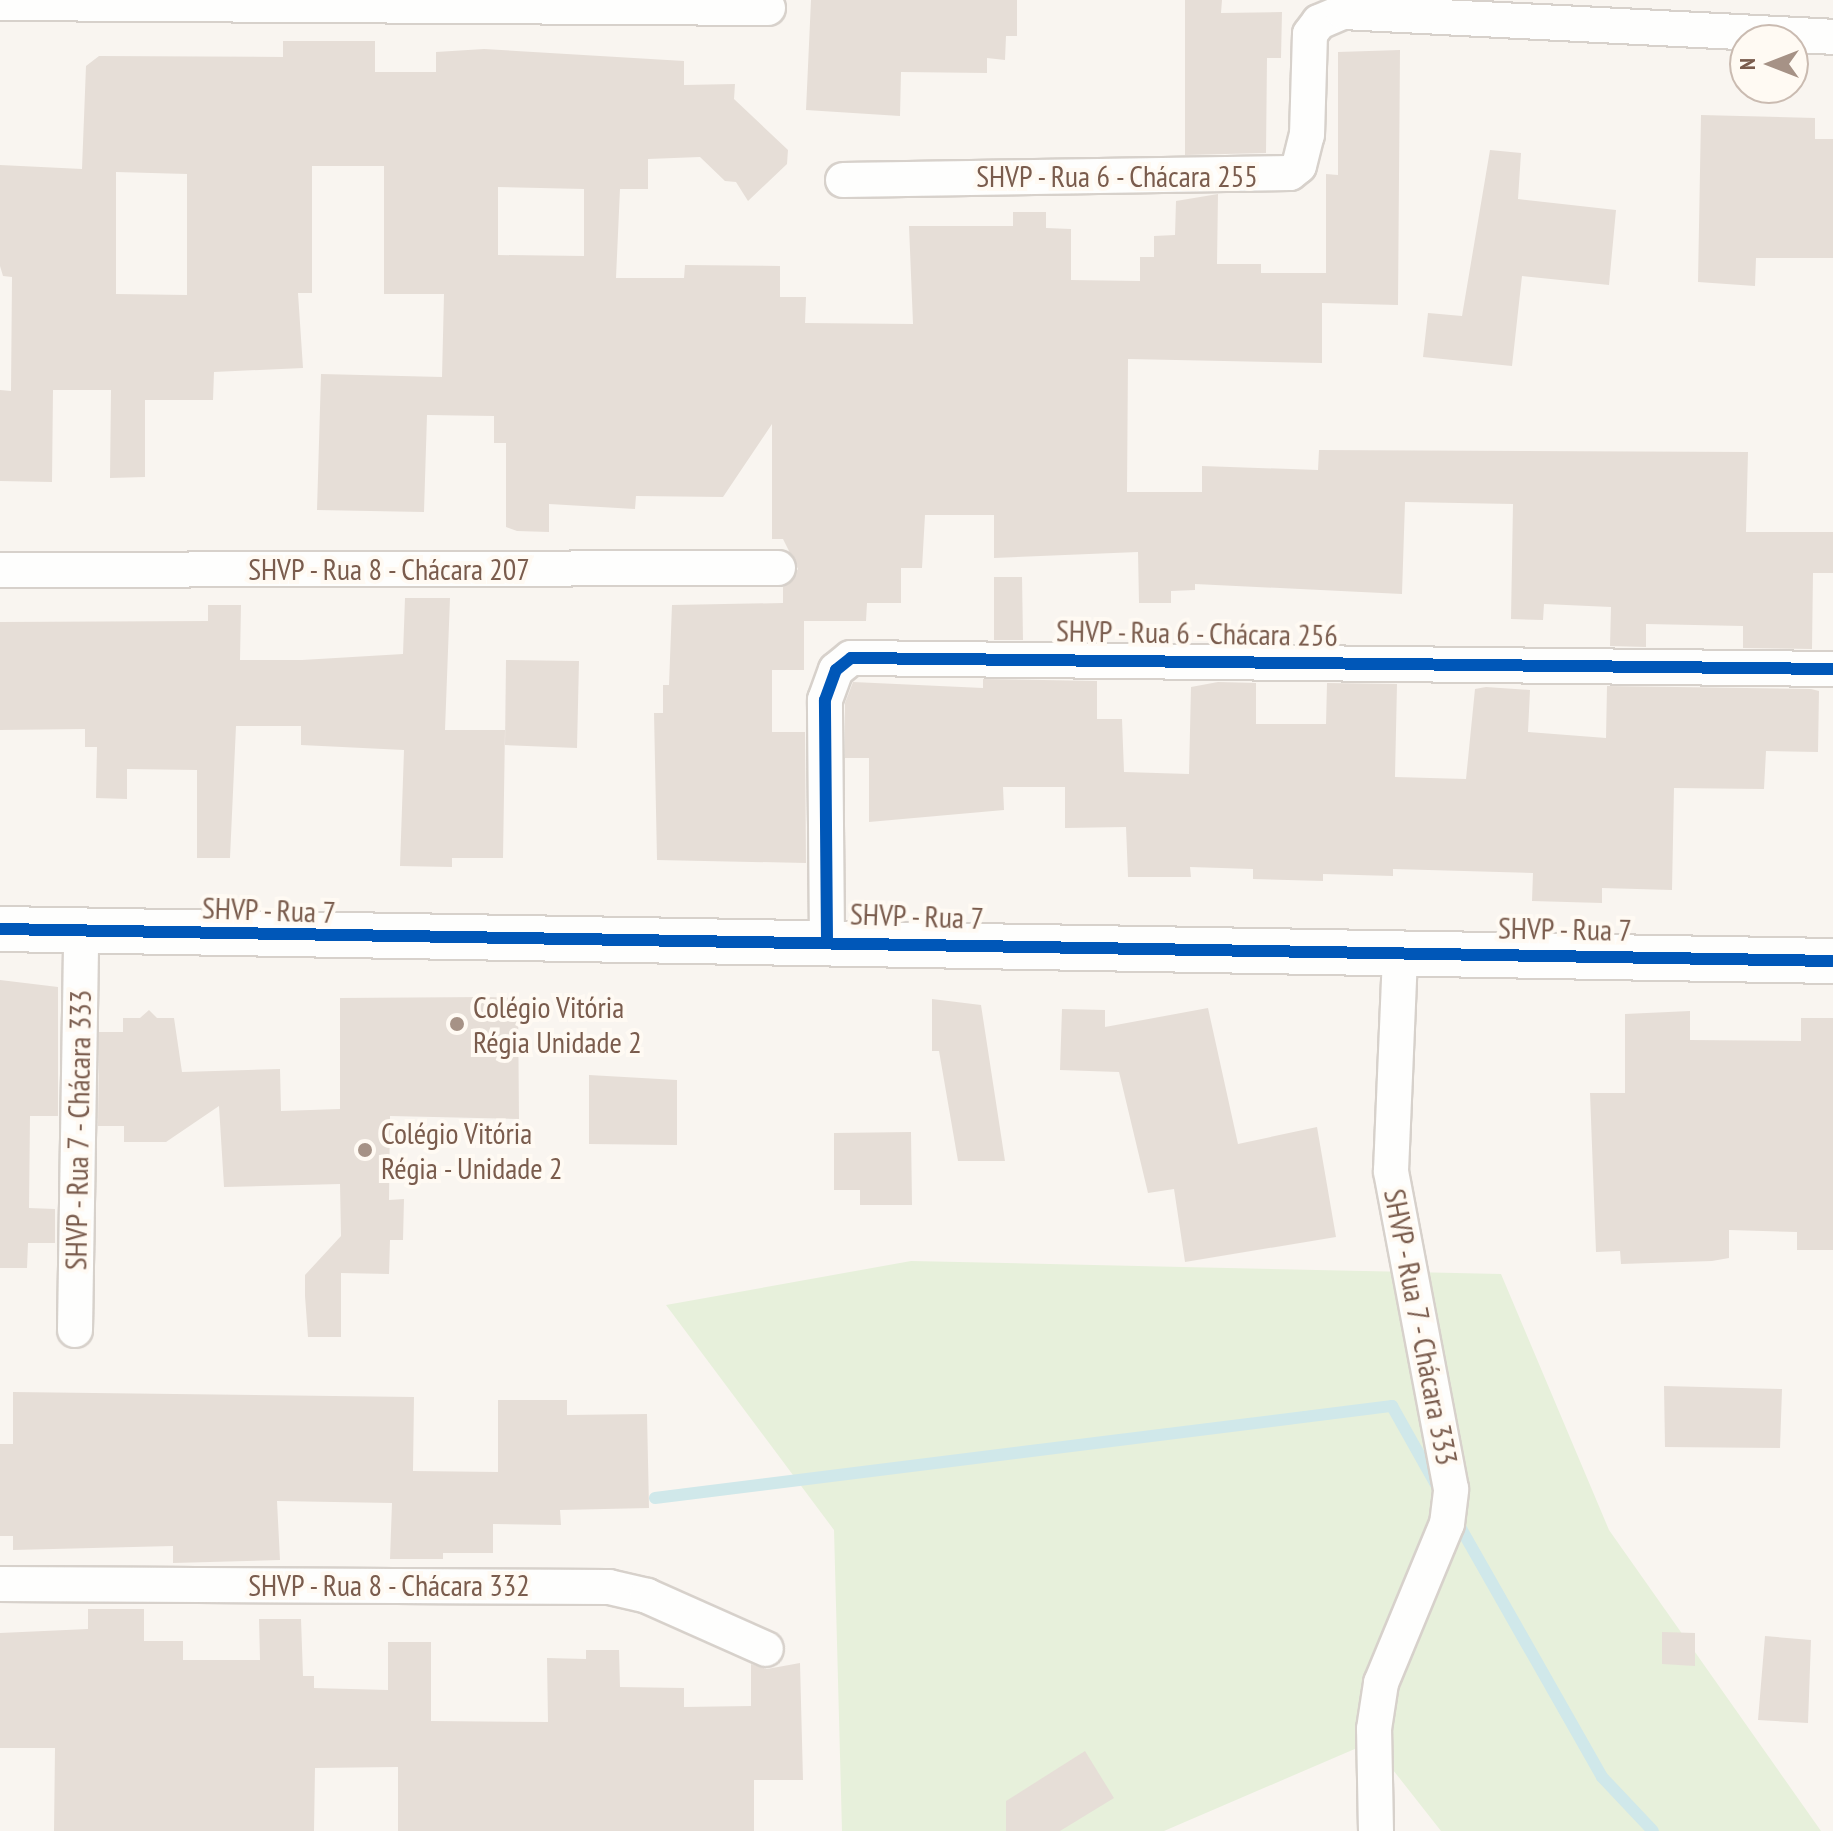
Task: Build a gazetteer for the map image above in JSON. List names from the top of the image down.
{
  "streets": {
    "street": [
      "SHVP - Rua 6 - Chácara 255",
      "SHVP - Rua 8 - Chácara 207",
      "SHVP - Rua 6 - Chácara 256",
      "SHVP - Rua 7",
      "SHVP - Rua 7 - Chácara 333",
      "SHVP - Rua 8 - Chácara 332"
    ]
  },
  "crossings": [
    ["SHVP - Rua 6 - Chácara 256", "SHVP - Rua 7"],
    ["SHVP - Rua 7", "SHVP - Rua 7 - Chácara 333"]
  ],
  "places": ["Colégio Vitória Régia Unidade 2", "Colégio Vitória Régia - Unidade 2"],
  "north": "left"
}
